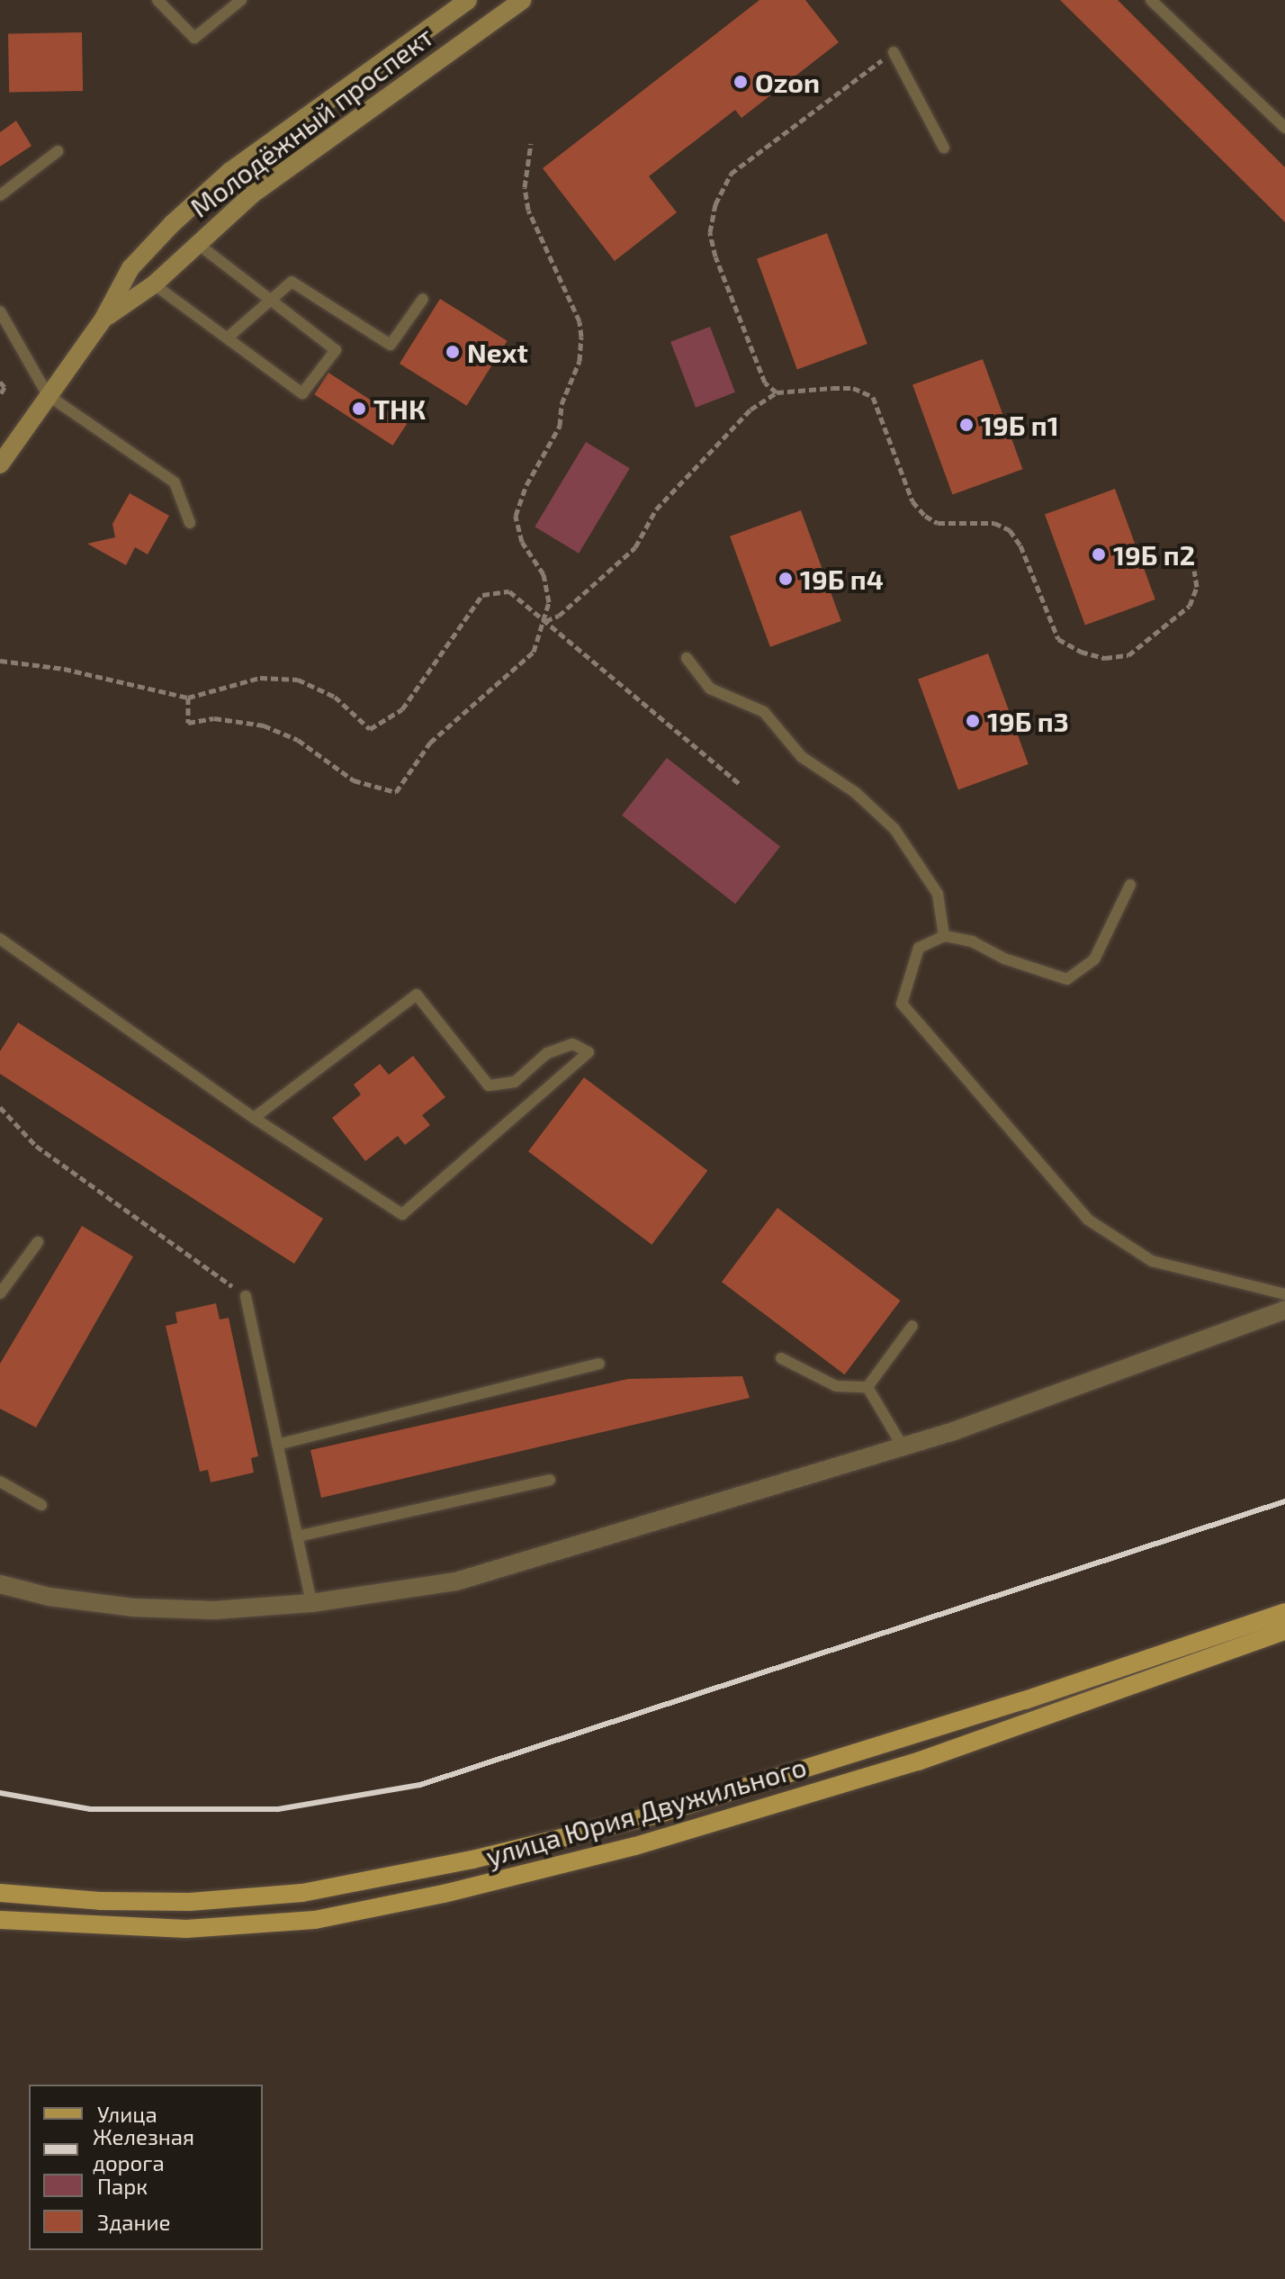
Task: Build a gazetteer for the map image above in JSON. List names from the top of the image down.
{
  "streets": {
    "main road": ["Молодёжный проспект", "улица Юрия Двужильного"]
  },
  "places": [
    "Ozon",
    "Next",
    "ТНК",
    "19Б п1",
    "19Б п2",
    "19Б п4",
    "19Б п3"
  ],
  "legend": [
    "Улица",
    "Железная дорога",
    "Парк",
    "Здание"
  ]
}
